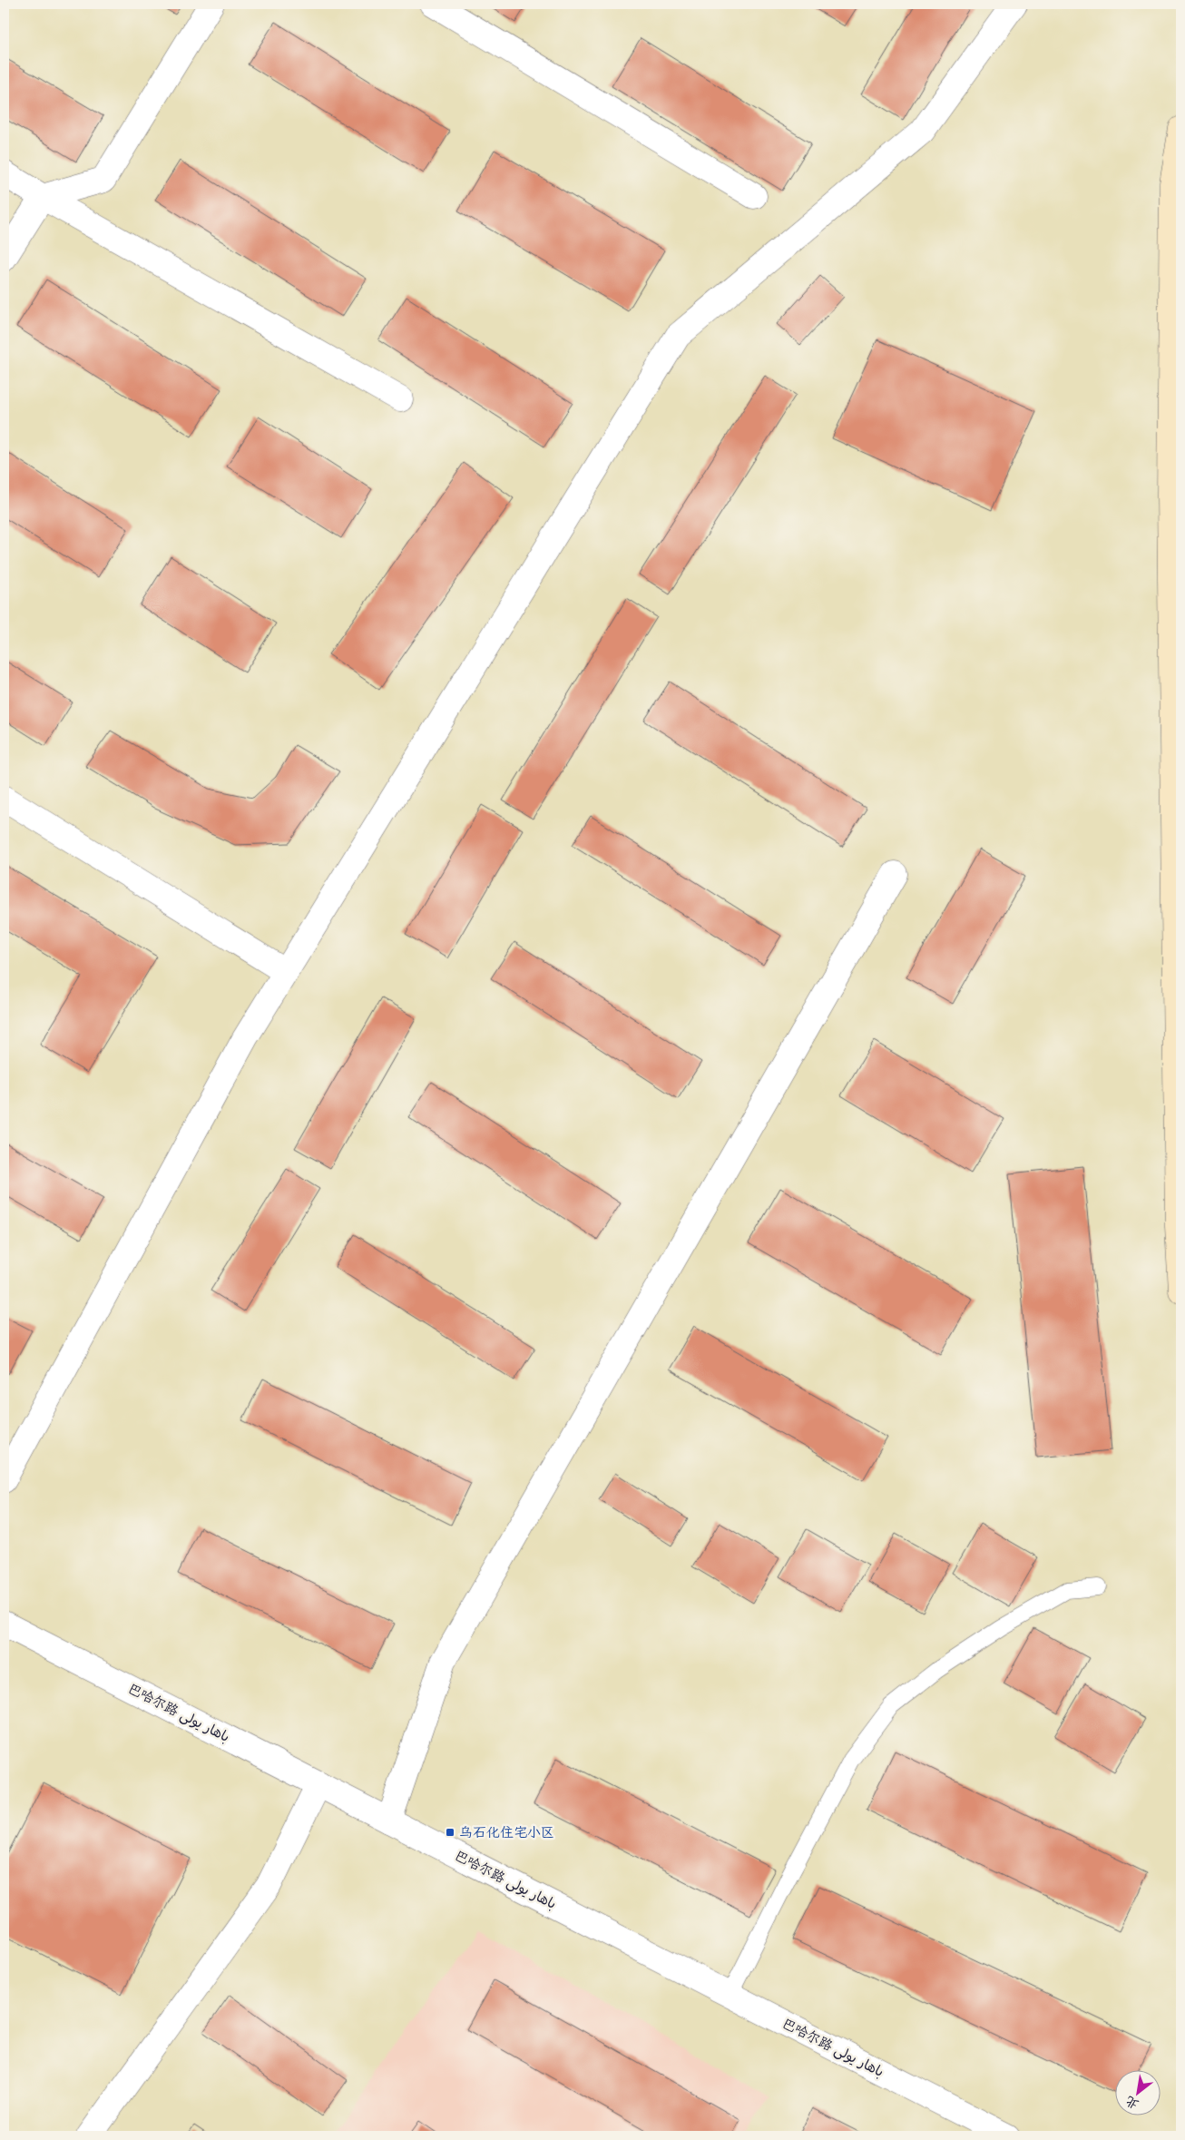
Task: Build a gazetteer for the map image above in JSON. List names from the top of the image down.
{
  "streets": {
    "street": ["巴哈尔路 باھار يولى"]
  },
  "places": {
    "transit": ["乌石化住宅小区"]
  },
  "north": "bottom left"
}
